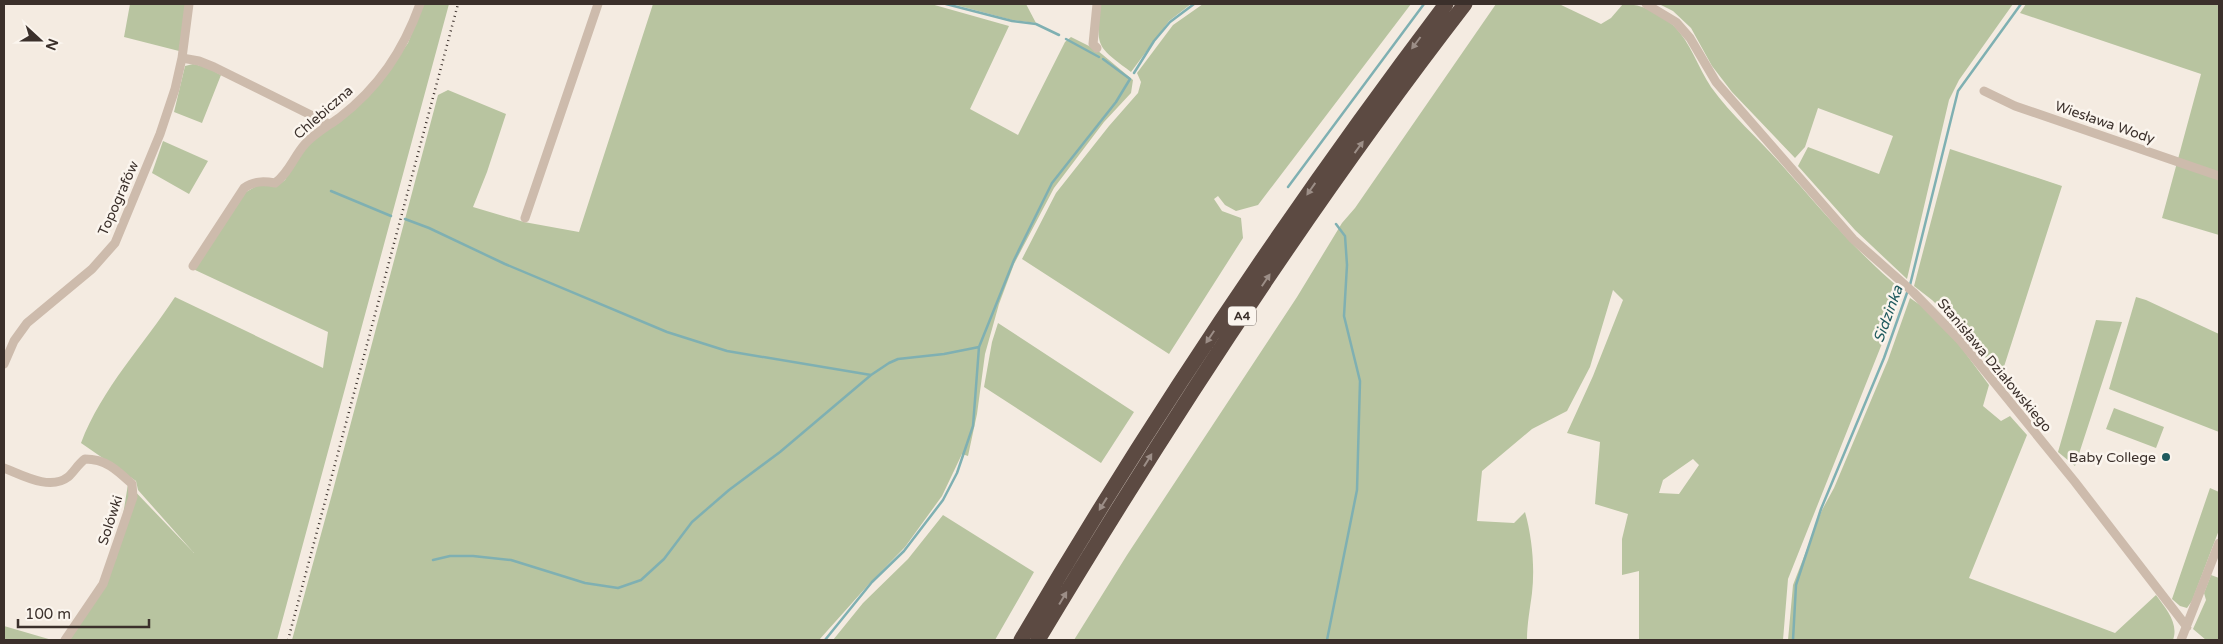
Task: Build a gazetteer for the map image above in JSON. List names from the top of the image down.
{
  "streets": {
    "highway": ["A4"],
    "street": [
      "Chlebiczna",
      "Wiesława Wody",
      "Topografów",
      "Stanisława Działowskiego",
      "Solówki"
    ]
  },
  "water": ["Sidzinka"],
  "places": ["Baby College"],
  "scale_bar": "100 m",
  "north": "right"
}
